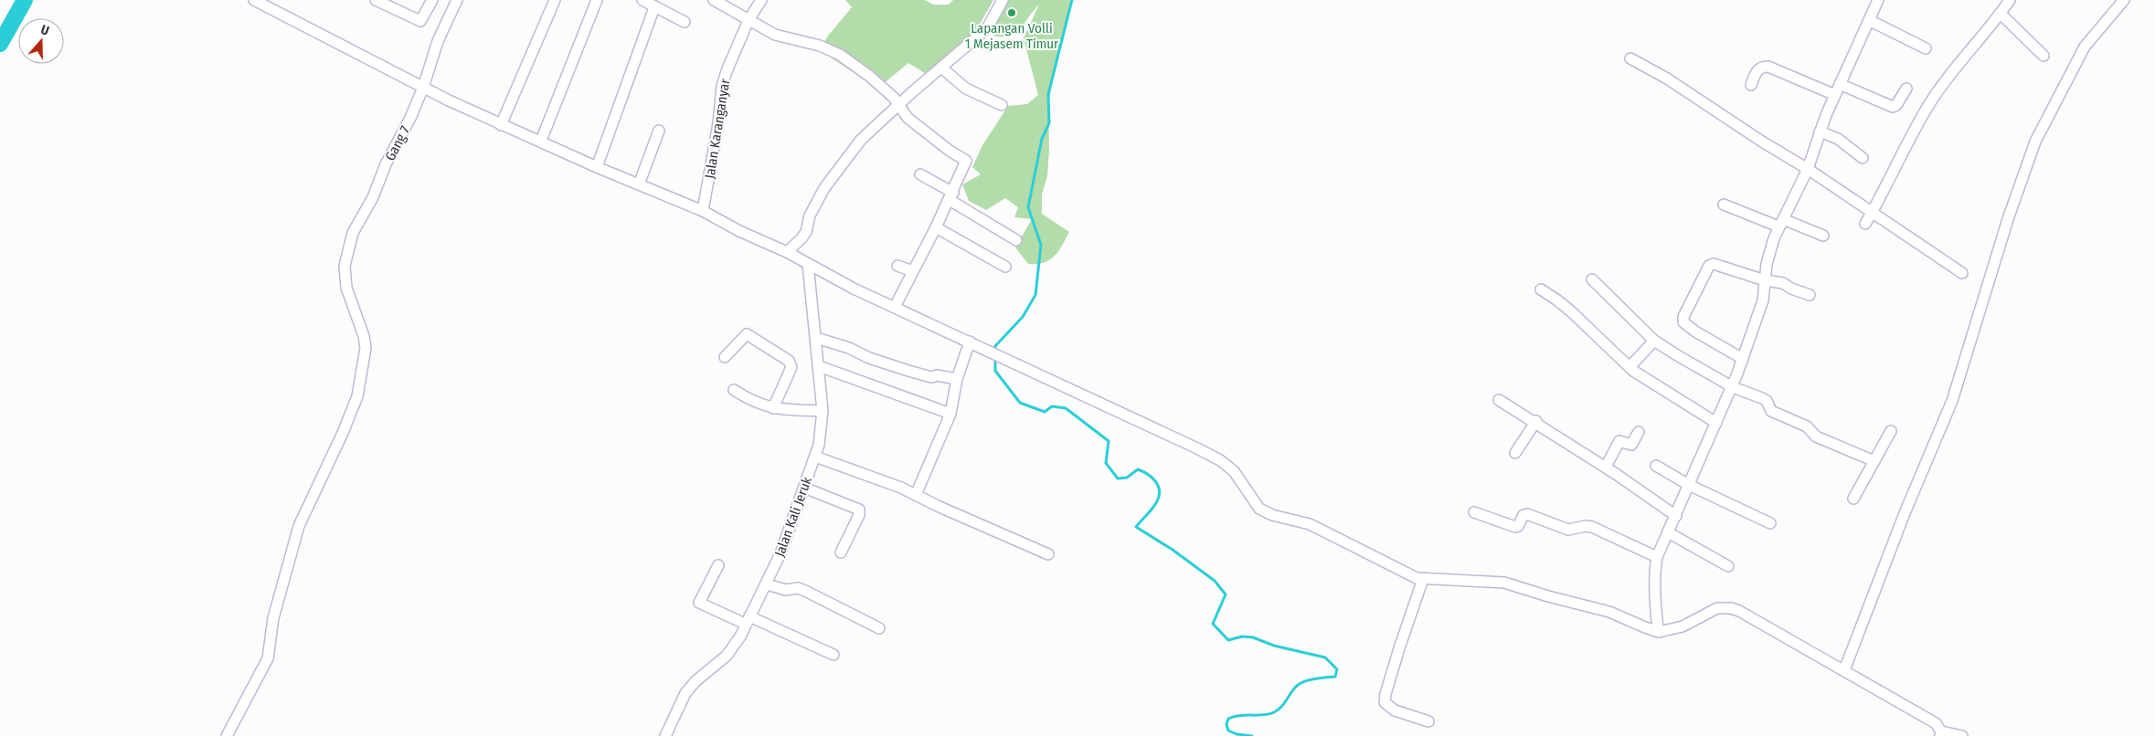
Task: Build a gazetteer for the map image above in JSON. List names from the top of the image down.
{
  "streets": {
    "street": ["Jalan Karanganyar", "Gang 7", "Jalan Kali Jeruk"]
  },
  "places": ["Lapangan Volli 1 Mejasem Timur"],
  "north": "top"
}
